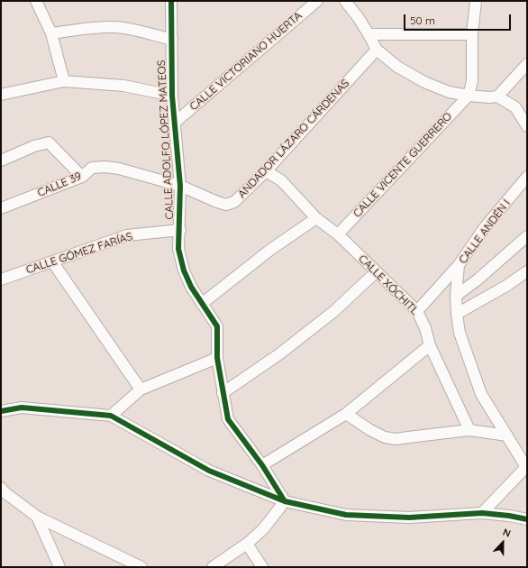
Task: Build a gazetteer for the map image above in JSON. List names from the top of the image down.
{
  "streets": {
    "street": [
      "CALLE VICTORIANO HUERTA",
      "ANDADOR LÁZARO CÁRDENAS",
      "CALLE ADOLFO LÓPEZ MATEOS",
      "CALLE VICENTE GUERRERO",
      "CALLE 39",
      "CALLE ANDÉN I",
      "CALLE GÓMEZ FARÍAS",
      "CALLE XÓCHITL"
    ]
  },
  "crossings": [
    ["CALLE VICTORIANO HUERTA", "CALLE ADOLFO LÓPEZ MATEOS"],
    ["ANDADOR LÁZARO CÁRDENAS", "CALLE ADOLFO LÓPEZ MATEOS"],
    ["ANDADOR LÁZARO CÁRDENAS", "CALLE 39"],
    ["ANDADOR LÁZARO CÁRDENAS", "CALLE XÓCHITL"],
    ["CALLE ADOLFO LÓPEZ MATEOS", "CALLE 39"],
    ["CALLE ADOLFO LÓPEZ MATEOS", "CALLE GÓMEZ FARÍAS"],
    ["CALLE VICENTE GUERRERO", "CALLE XÓCHITL"]
  ],
  "scale_bar": "50 m",
  "north": "top"
}
